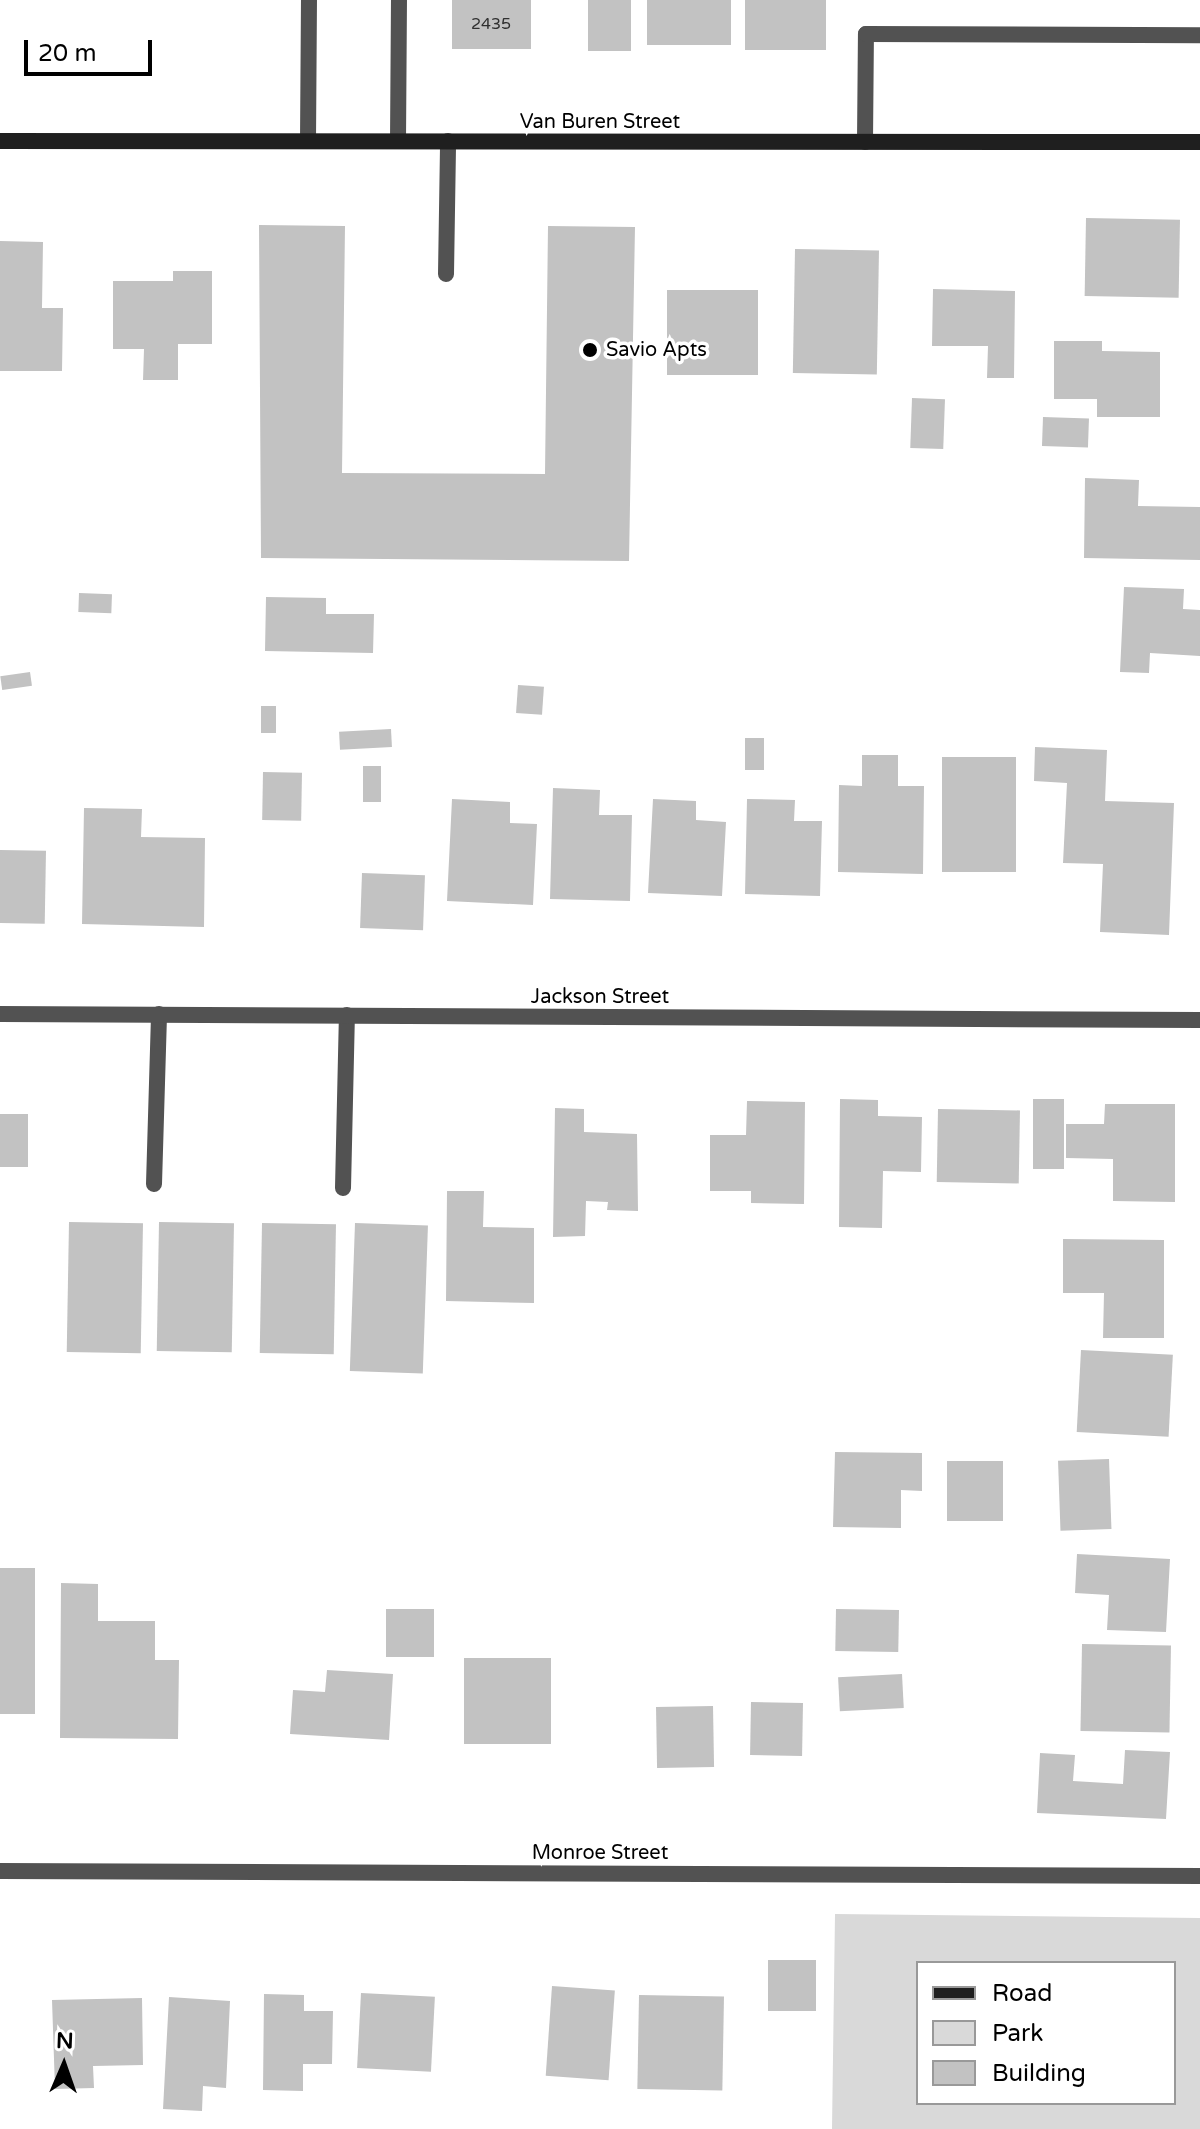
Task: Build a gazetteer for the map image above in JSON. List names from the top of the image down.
{
  "streets": {
    "main road": ["Van Buren Street"],
    "street": ["Jackson Street", "Monroe Street"]
  },
  "places": ["Savio Apts"],
  "house_numbers": ["2435"],
  "legend": ["Road", "Park", "Building"],
  "scale_bar": "20 m",
  "north": "top"
}
